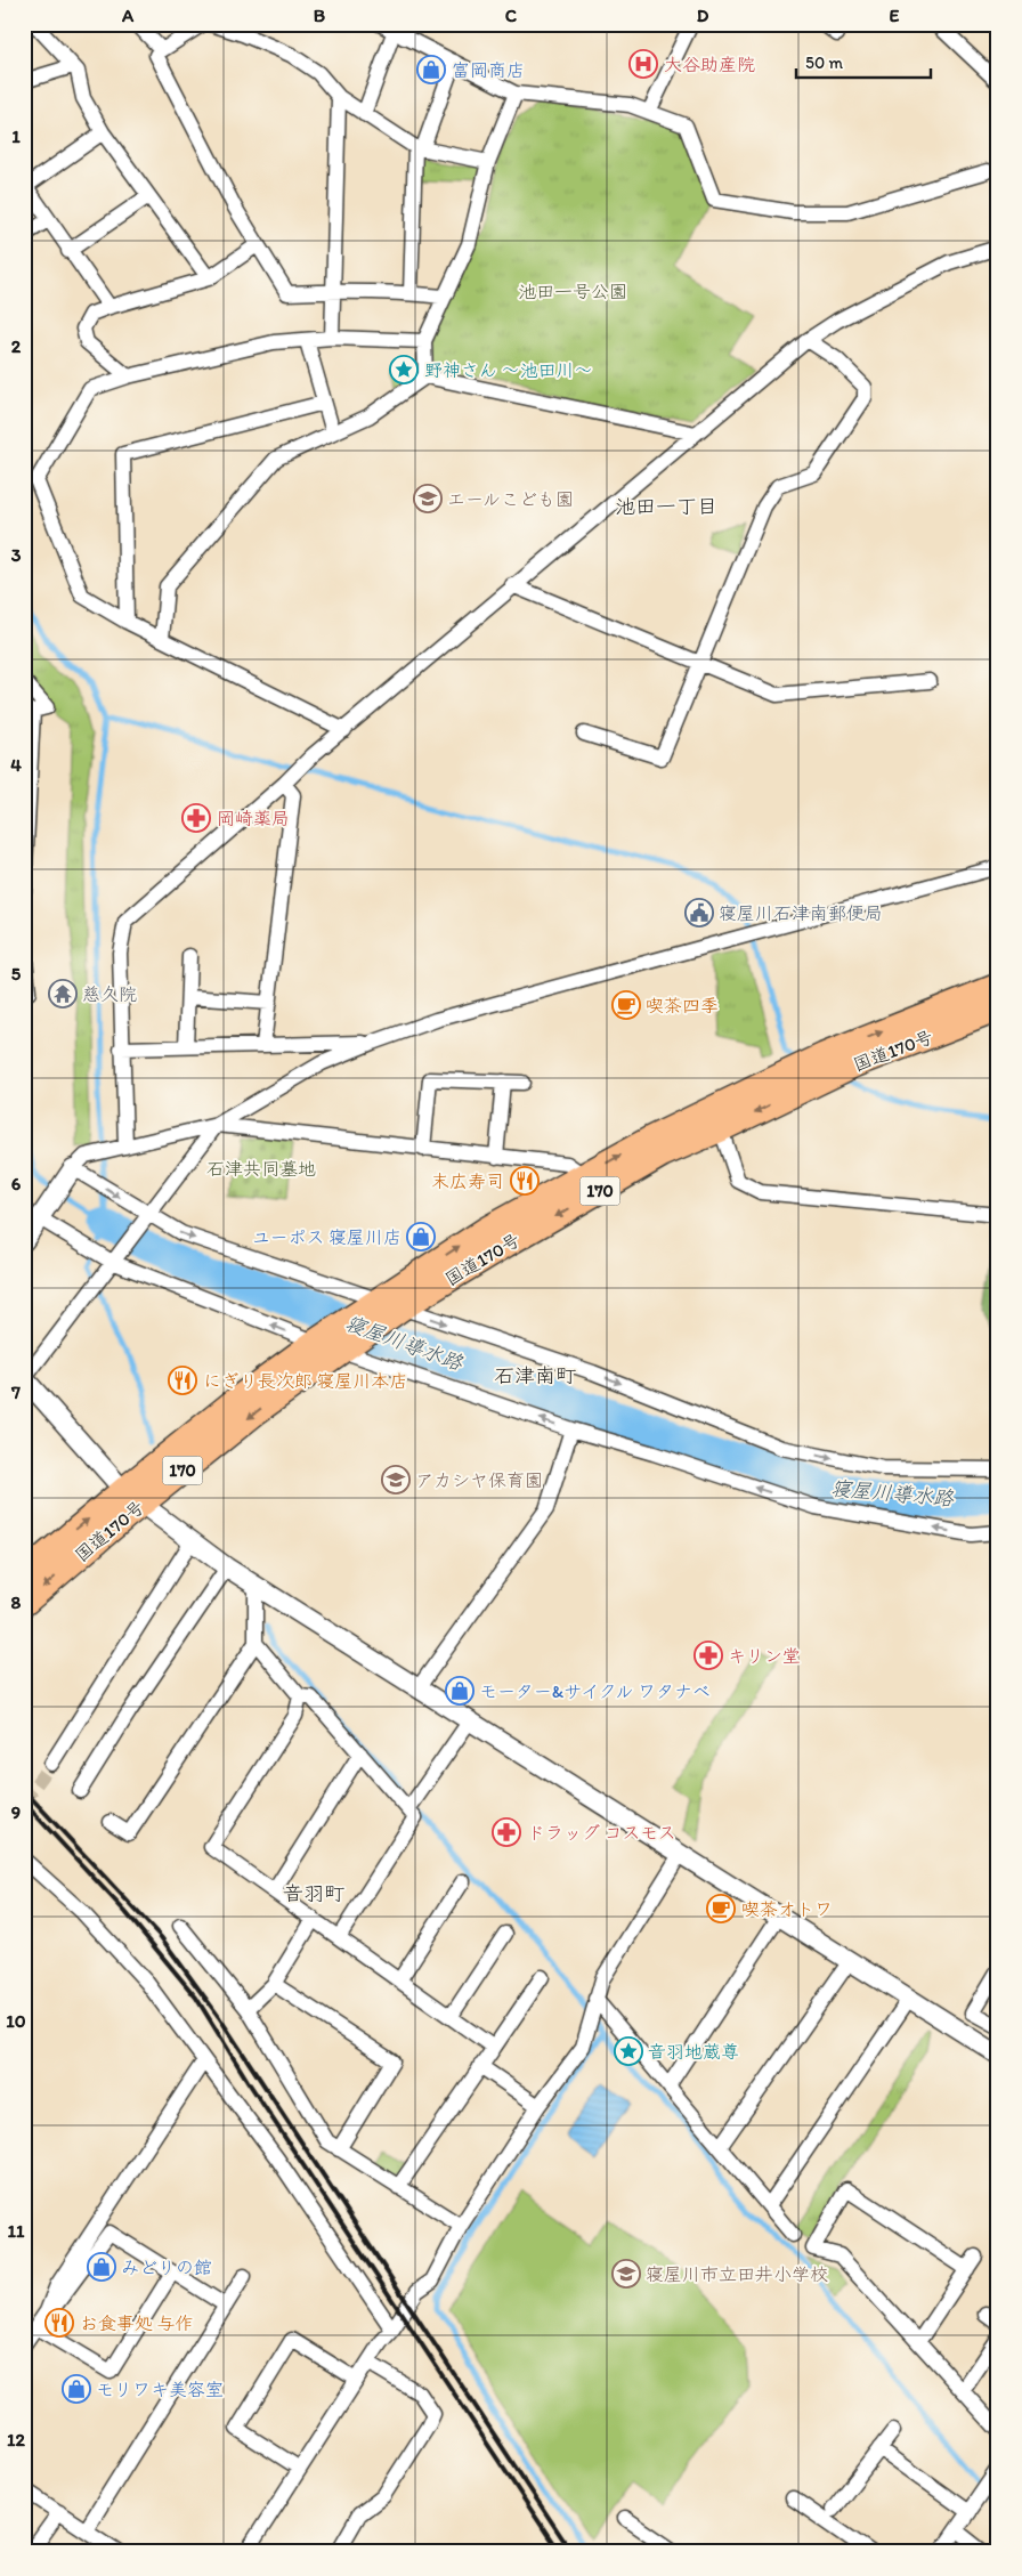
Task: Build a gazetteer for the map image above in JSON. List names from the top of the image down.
{
  "streets": {
    "highway": ["国道170号", "170"]
  },
  "districts": ["池田一丁目", "石津南町", "音羽町"],
  "water": ["寝屋川導水路"],
  "parks": ["池田一号公園", "石津共同墓地"],
  "places": {
    "hospital": ["大谷助産院"],
    "shop": [
      "富岡商店",
      "ユーポス 寝屋川店",
      "モーター&サイクル ワタナベ",
      "みどりの館",
      "モリワキ美容室"
    ],
    "place": ["野神さん ～池田川～", "音羽地蔵尊"],
    "school or university": ["エールこども園", "アカシヤ保育園", "寝屋川市立田井小学校"],
    "pharmacy": ["岡崎薬局", "キリン堂", "ドラッグ コスモス"],
    "public building": ["寝屋川石津南郵便局"],
    "temple": ["慈久院"],
    "cafe": ["喫茶四季", "喫茶オトワ"],
    "restaurant": ["末広寿司", "にぎり長次郎 寝屋川本店", "お食事処 与作"]
  },
  "scale_bar": "50 m",
  "grid": {
    "columns": [
      "A",
      "B",
      "C",
      "D",
      "E"
    ],
    "rows": [
      "1",
      "2",
      "3",
      "4",
      "5",
      "6",
      "7",
      "8",
      "9",
      "10",
      "11",
      "12"
    ]
  }
}
